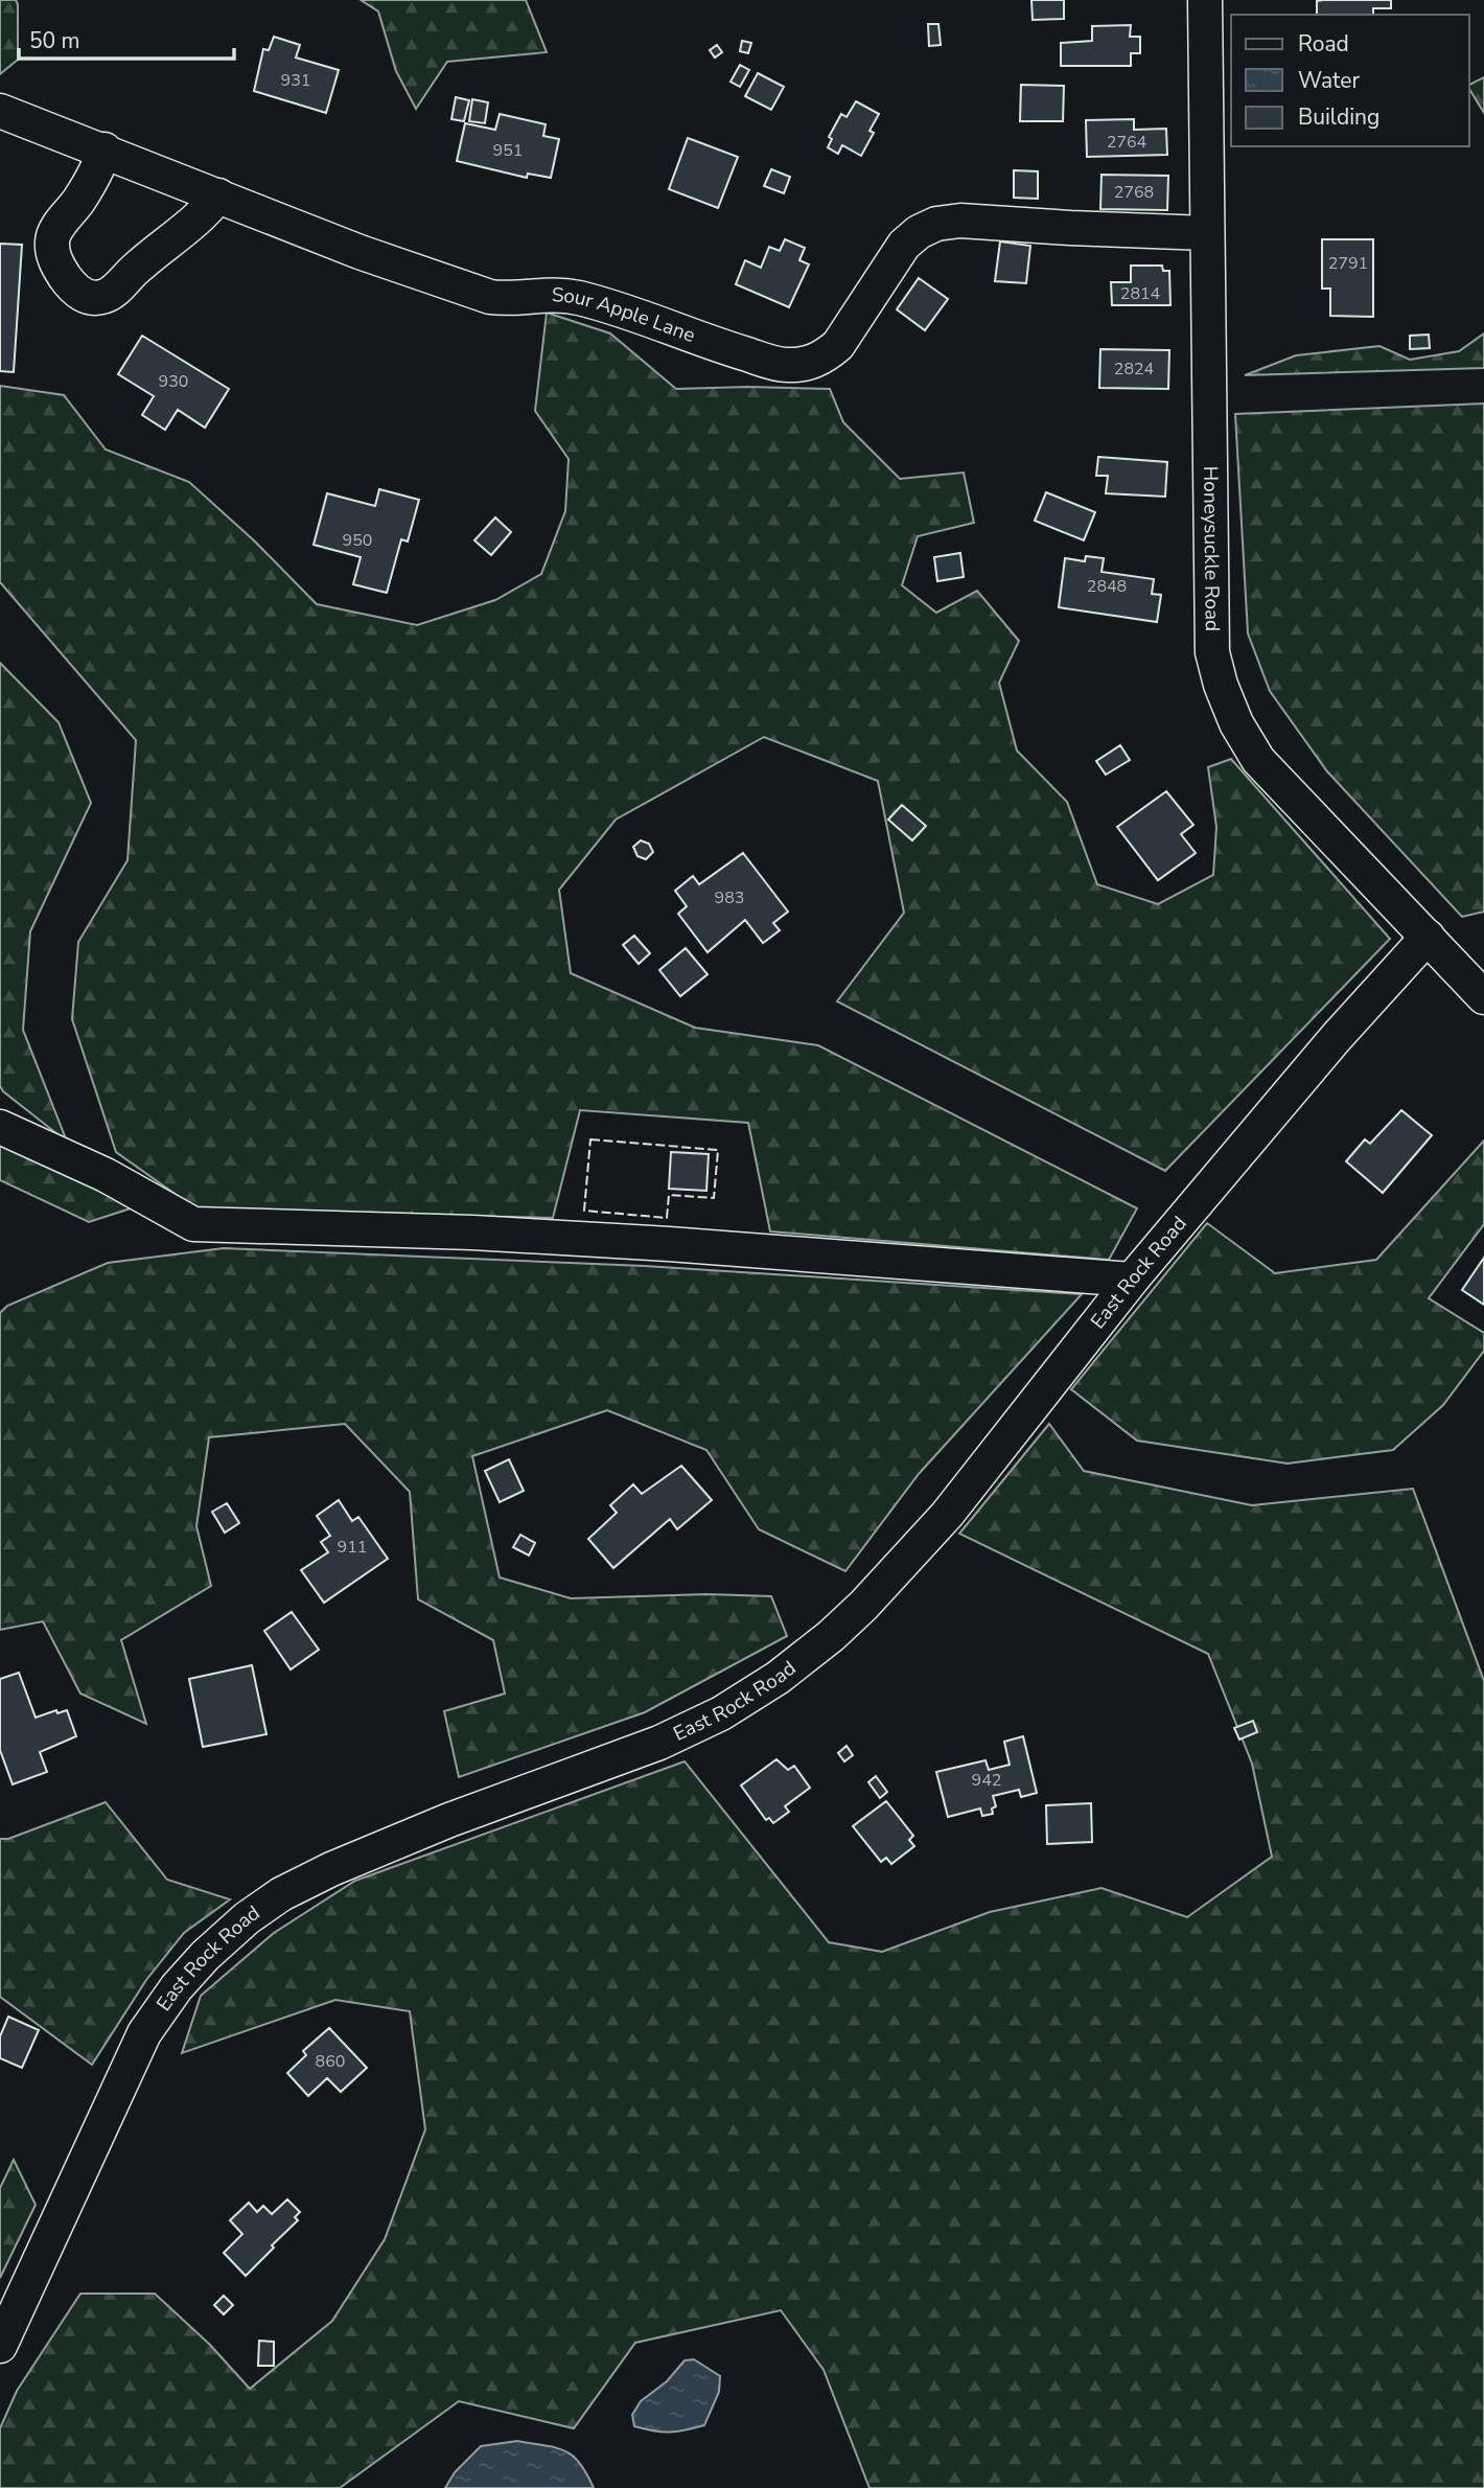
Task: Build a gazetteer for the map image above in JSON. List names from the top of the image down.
{
  "streets": {
    "street": ["Sour Apple Lane", "Honeysuckle Road", "East Rock Road"]
  },
  "crossings": [
    ["Sour Apple Lane", "Honeysuckle Road"],
    ["Honeysuckle Road", "East Rock Road"]
  ],
  "house_numbers": [
    "931",
    "2764",
    "951",
    "2768",
    "2791",
    "2814",
    "2824",
    "930",
    "950",
    "2848",
    "983",
    "911",
    "942",
    "860"
  ],
  "legend": ["Road", "Water", "Building"],
  "scale_bar": "50 m"
}
